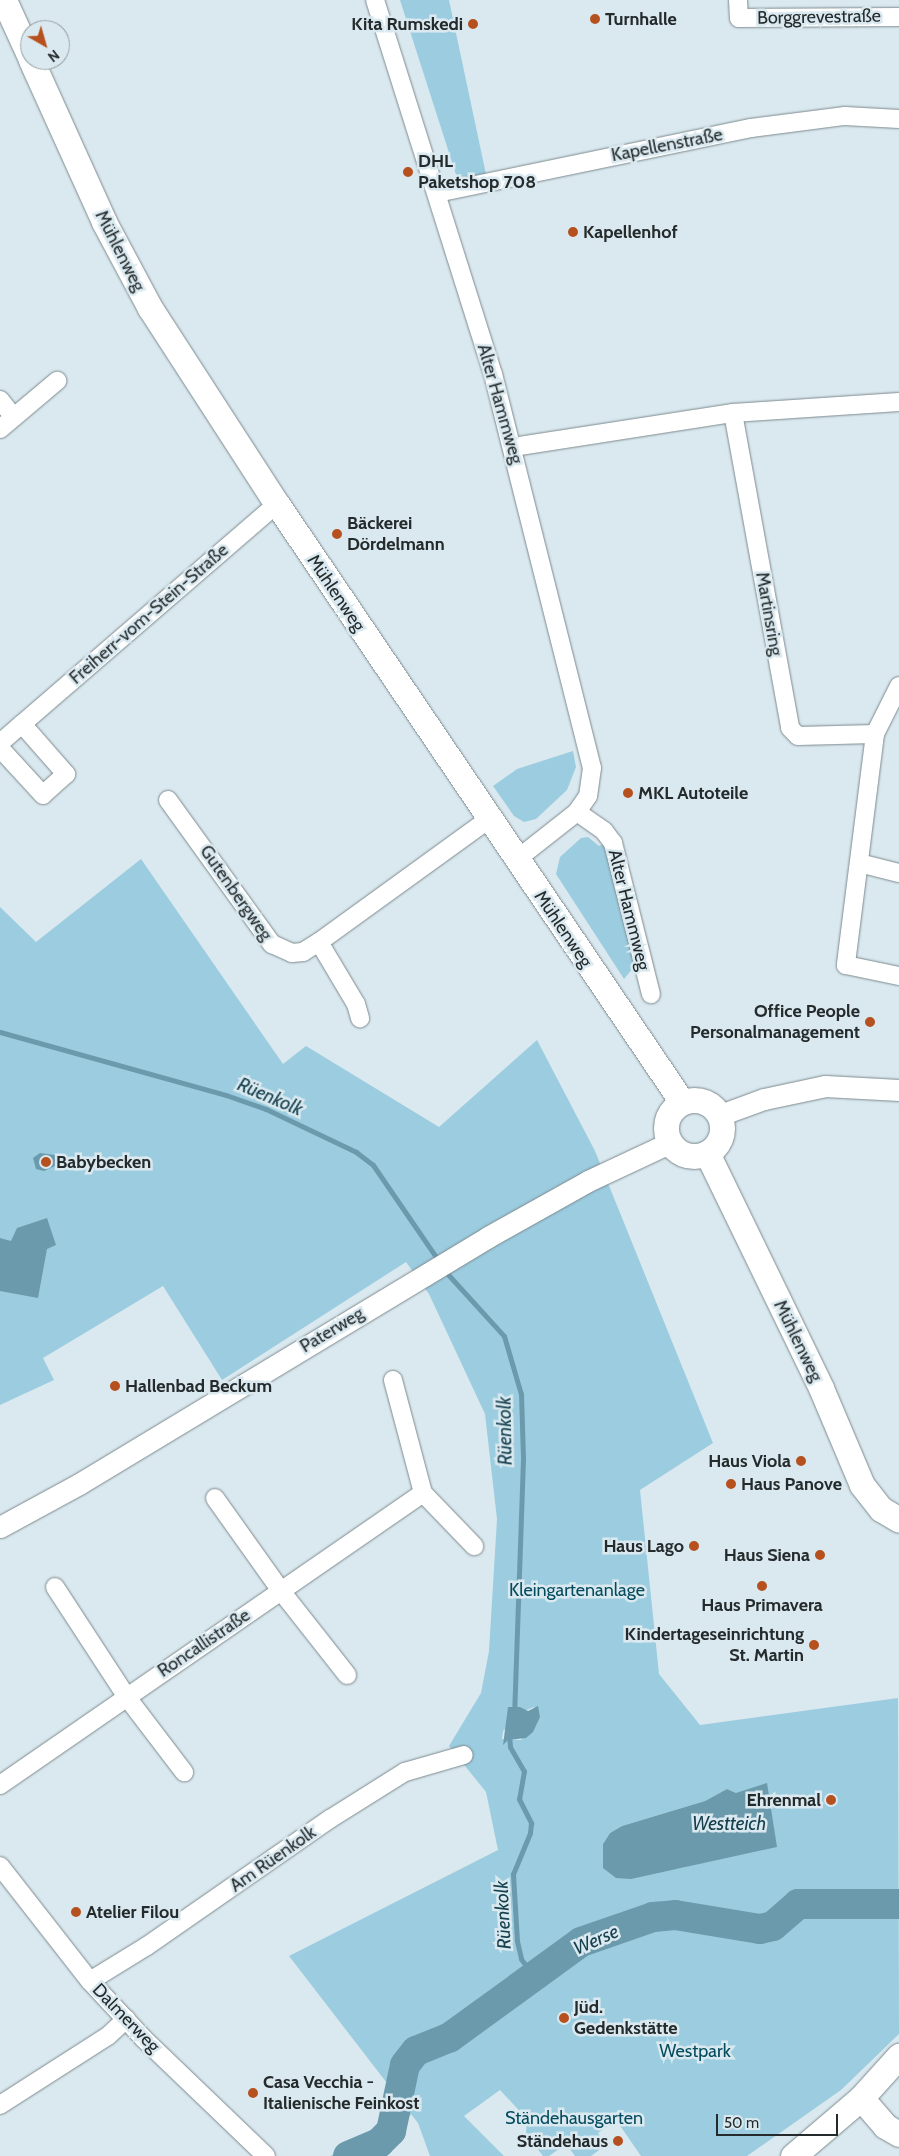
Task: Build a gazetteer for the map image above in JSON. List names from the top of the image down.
{
  "streets": {
    "main road": ["Mühlenweg"],
    "street": [
      "Borggrevestraße",
      "Kapellenstraße",
      "Alter Hammweg",
      "Freiherr-vom-Stein-Straße",
      "Martinsring",
      "Gutenbergweg",
      "Paterweg",
      "Roncallistraße",
      "Am Rüenkolk",
      "Dalmerweg"
    ]
  },
  "crossings": [
    ["Kapellenstraße", "Alter Hammweg"],
    ["Mühlenweg", "Alter Hammweg"],
    ["Mühlenweg", "Freiherr-vom-Stein-Straße"],
    ["Mühlenweg", "Gutenbergweg"],
    ["Mühlenweg", "Paterweg"],
    ["Am Rüenkolk", "Dalmerweg"]
  ],
  "water": ["Rüenkolk", "Westteich", "Werse"],
  "parks": ["Kleingartenanlage", "Westpark", "Ständehausgarten"],
  "places": [
    "Turnhalle",
    "Kita Rumskedi",
    "DHL Paketshop 708",
    "Kapellenhof",
    "Bäckerei Dördelmann",
    "MKL Autoteile",
    "Office People Personalmanagement",
    "Babybecken",
    "Hallenbad Beckum",
    "Haus Viola",
    "Haus Panove",
    "Haus Lago",
    "Haus Siena",
    "Haus Primavera",
    "Kindertageseinrichtung St. Martin",
    "Ehrenmal",
    "Atelier Filou",
    "Jüd. Gedenkstätte",
    "Casa Vecchia - Italienische Feinkost",
    "Ständehaus"
  ],
  "scale_bar": "50 m",
  "north": "bottom right"
}
